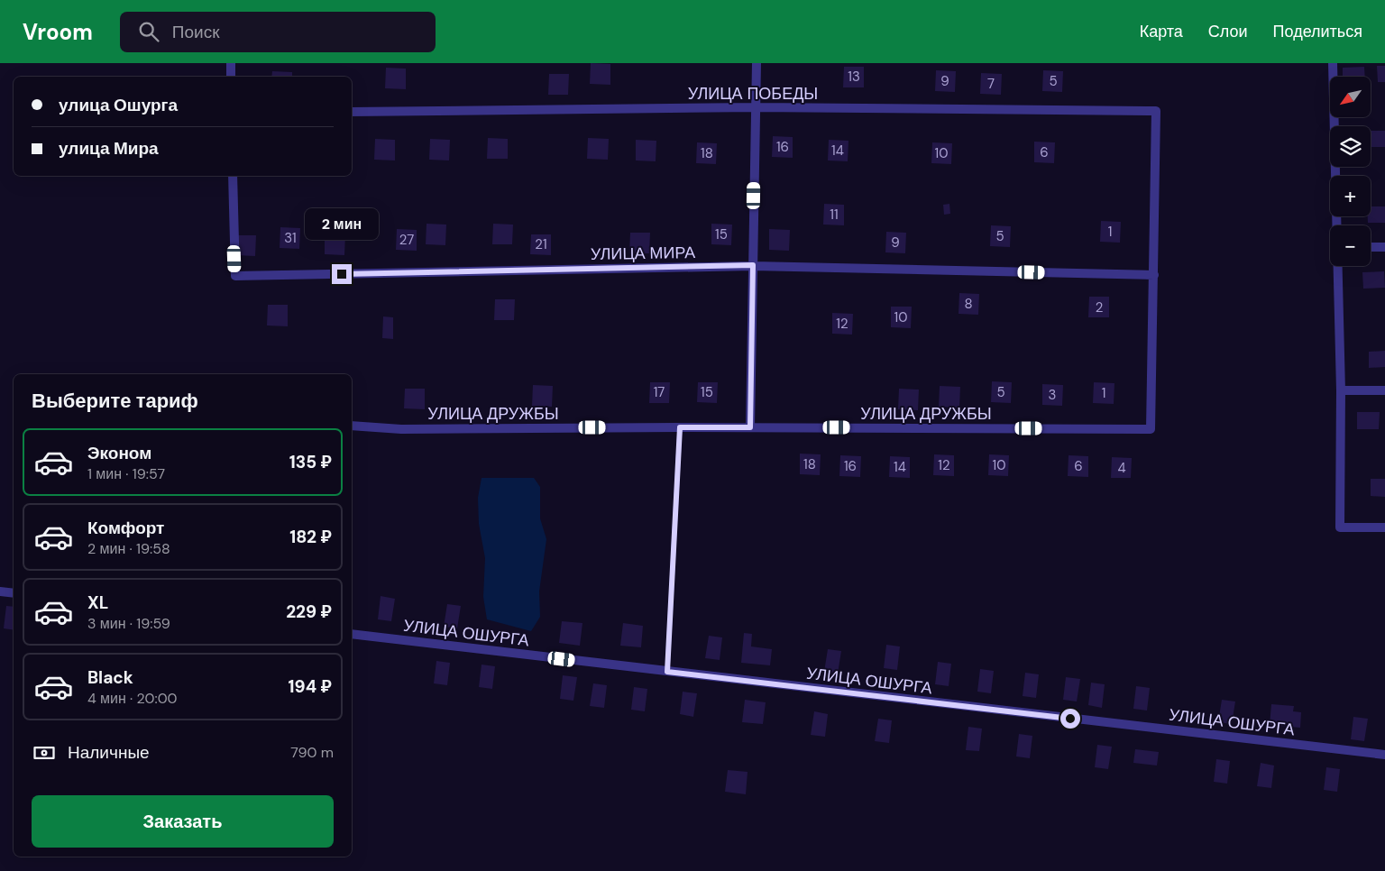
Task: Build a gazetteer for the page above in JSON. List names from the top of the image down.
{
  "streets": {
    "street": [
      "УЛИЦА ПОБЕДЫ",
      "УЛИЦА МИРА",
      "УЛИЦА ДРУЖБЫ",
      "УЛИЦА ОШУРГА"
    ]
  },
  "crossings": [
    ["УЛИЦА ПОБЕДЫ", "УЛИЦА МИРА"],
    ["УЛИЦА ПОБЕДЫ", "УЛИЦА ДРУЖБЫ"],
    ["УЛИЦА МИРА", "УЛИЦА ДРУЖБЫ"]
  ],
  "house_numbers": [
    "13",
    "9",
    "5",
    "7",
    "16",
    "14",
    "6",
    "18",
    "10",
    "11",
    "1",
    "15",
    "5",
    "31",
    "27",
    "9",
    "21",
    "8",
    "2",
    "10",
    "12",
    "17",
    "15",
    "5",
    "1",
    "3",
    "18",
    "12",
    "10",
    "16",
    "6",
    "14",
    "4"
  ],
  "north": "bottom left",
  "page": {
    "header": "Vroom",
    "search": "Поиск",
    "nav": ["Карта", "Слои", "Поделиться"],
    "map_buttons": ["+", "−"],
    "banner": ["улица Ошурга", "улица Мира"],
    "bubble": "2 мин",
    "heading": "Выберите тариф",
    "list": [
      {
        "name": "Эконом",
        "note": "1 мин · 19:57",
        "value": "135 ₽"
      },
      {
        "name": "Комфорт",
        "note": "2 мин · 19:58",
        "value": "182 ₽"
      },
      {
        "name": "XL",
        "note": "3 мин · 19:59",
        "value": "229 ₽"
      },
      {
        "name": "Black",
        "note": "4 мин · 20:00",
        "value": "194 ₽"
      }
    ],
    "pay": ["Наличные", "790 m"],
    "buttons": "Заказать"
  }
}
